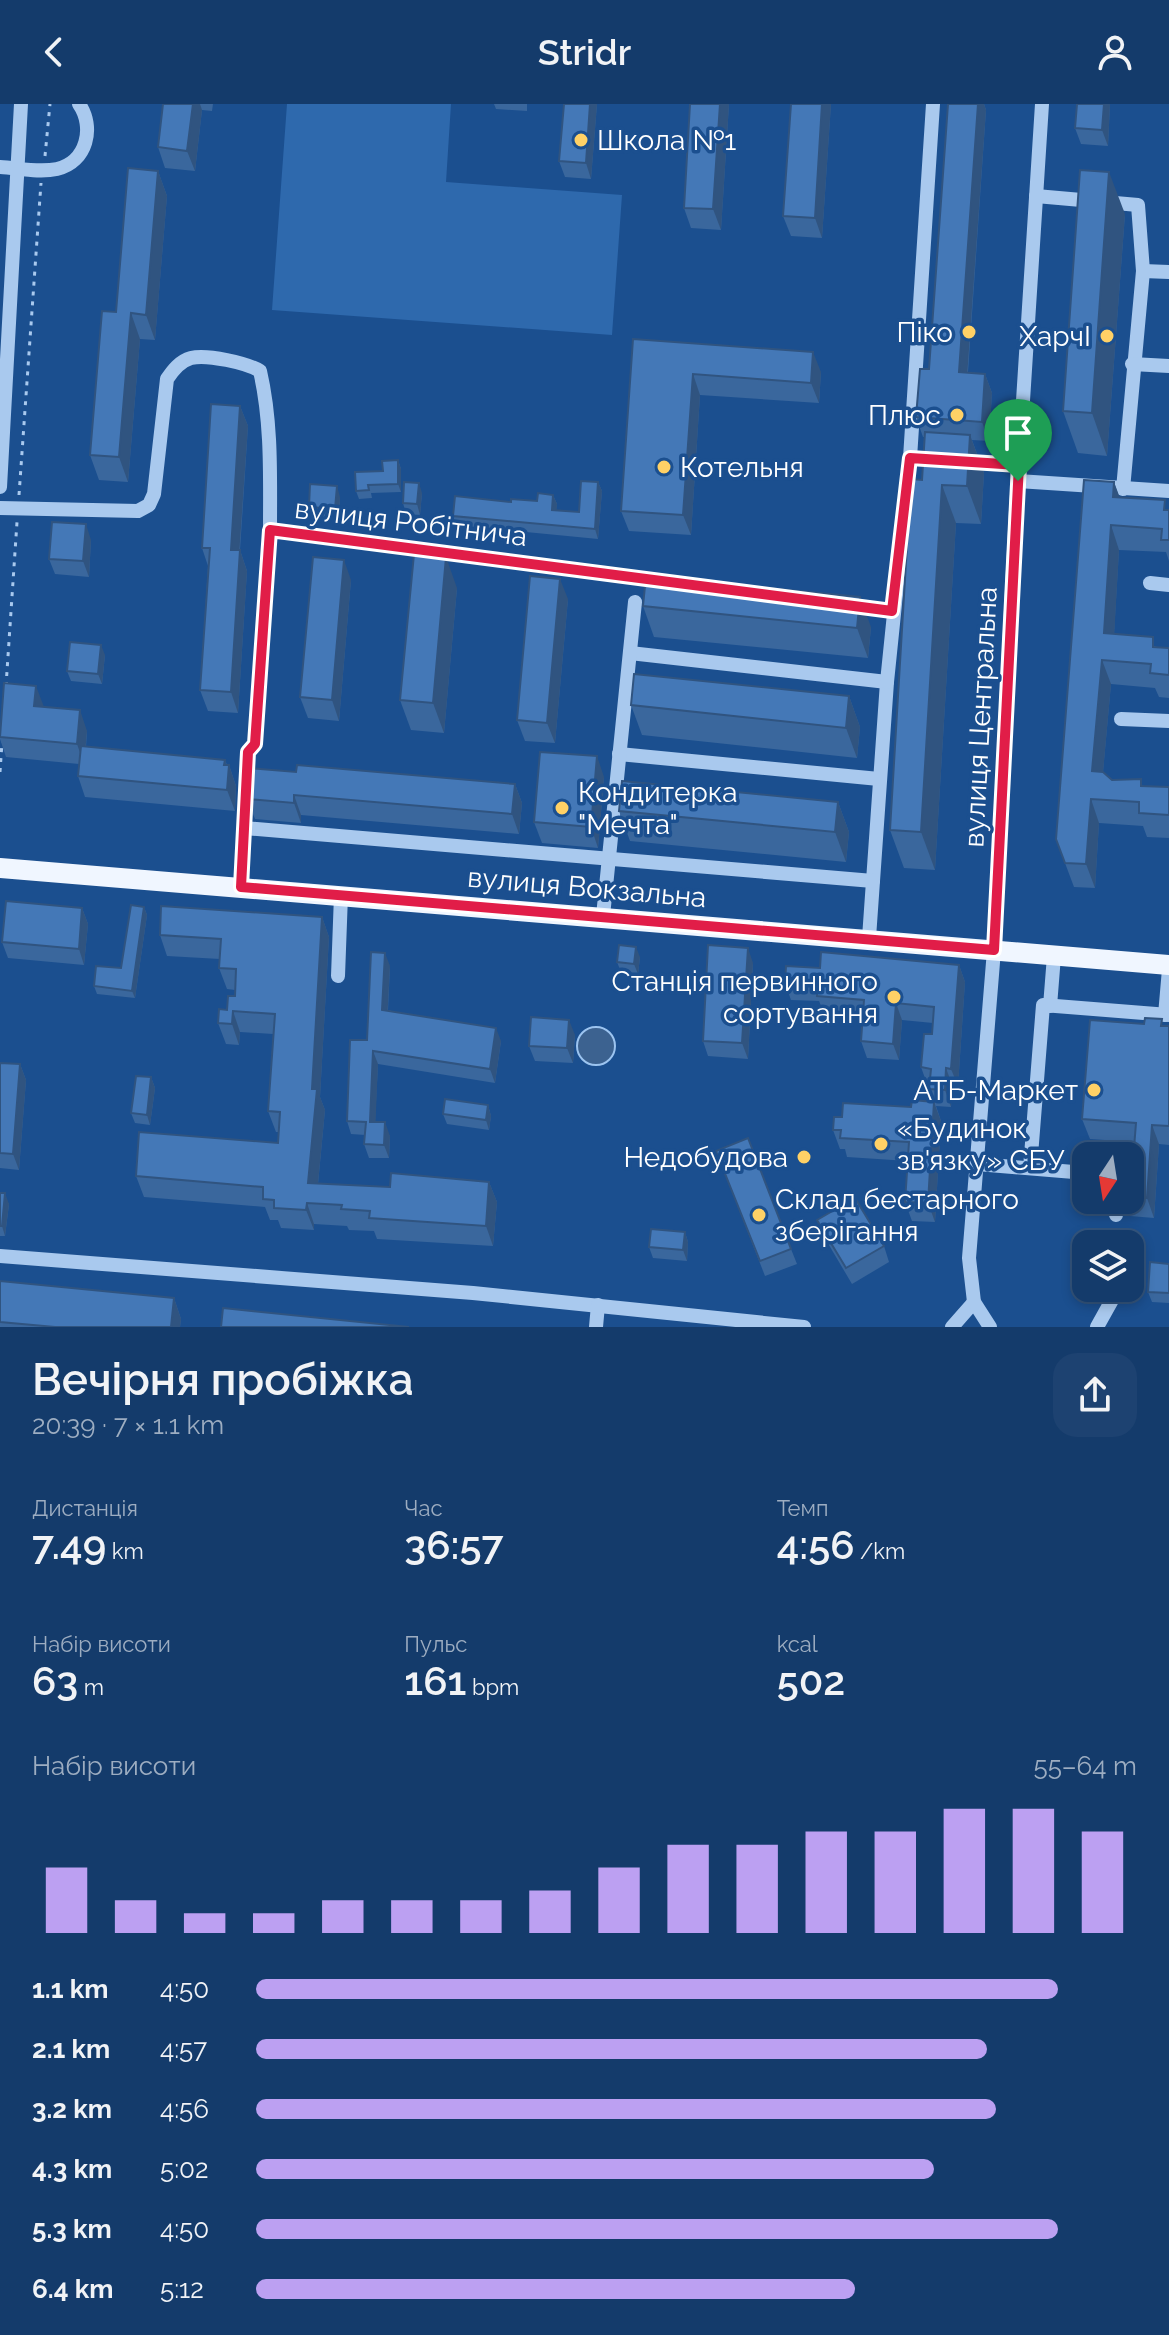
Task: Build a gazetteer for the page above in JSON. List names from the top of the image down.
{
  "streets": {
    "main road": ["вулиця Вокзальна"],
    "street": ["вулиця Робітнича", "вулиця Центральна"]
  },
  "crossings": [
    ["вулиця Центральна", "вулиця Вокзальна"]
  ],
  "places": [
    "Школа №1",
    "Піко",
    "ХарчI",
    "Плюс",
    "Котельня",
    "Кондитерка \"Мечта\"",
    "Станція первинного сортування",
    "АТБ-Маркет",
    "«Будинок зв'язку» СБУ",
    "Недобудова",
    "Склад бестарного зберігання"
  ],
  "north": "bottom",
  "page": {
    "header": "Stridr",
    "heading": ["Вечірня пробіжка", "20:39 · 7 × 1.1 km"],
    "stats": [
      ["Дистанція", "7.49 km"],
      ["Час", "36:57"],
      ["Темп", "4:56 /km"],
      ["Набір висоти", "63 m"],
      ["Пульс", "161 bpm"],
      ["kcal", "502"]
    ],
    "chart": ["Набір висоти", "55–64 m"],
    "list": [
      {
        "name": "1.1 km",
        "note": "4:50"
      },
      {
        "name": "2.1 km",
        "note": "4:57"
      },
      {
        "name": "3.2 km",
        "note": "4:56"
      },
      {
        "name": "4.3 km",
        "note": "5:02"
      },
      {
        "name": "5.3 km",
        "note": "4:50"
      },
      {
        "name": "6.4 km",
        "note": "5:12"
      }
    ]
  }
}
